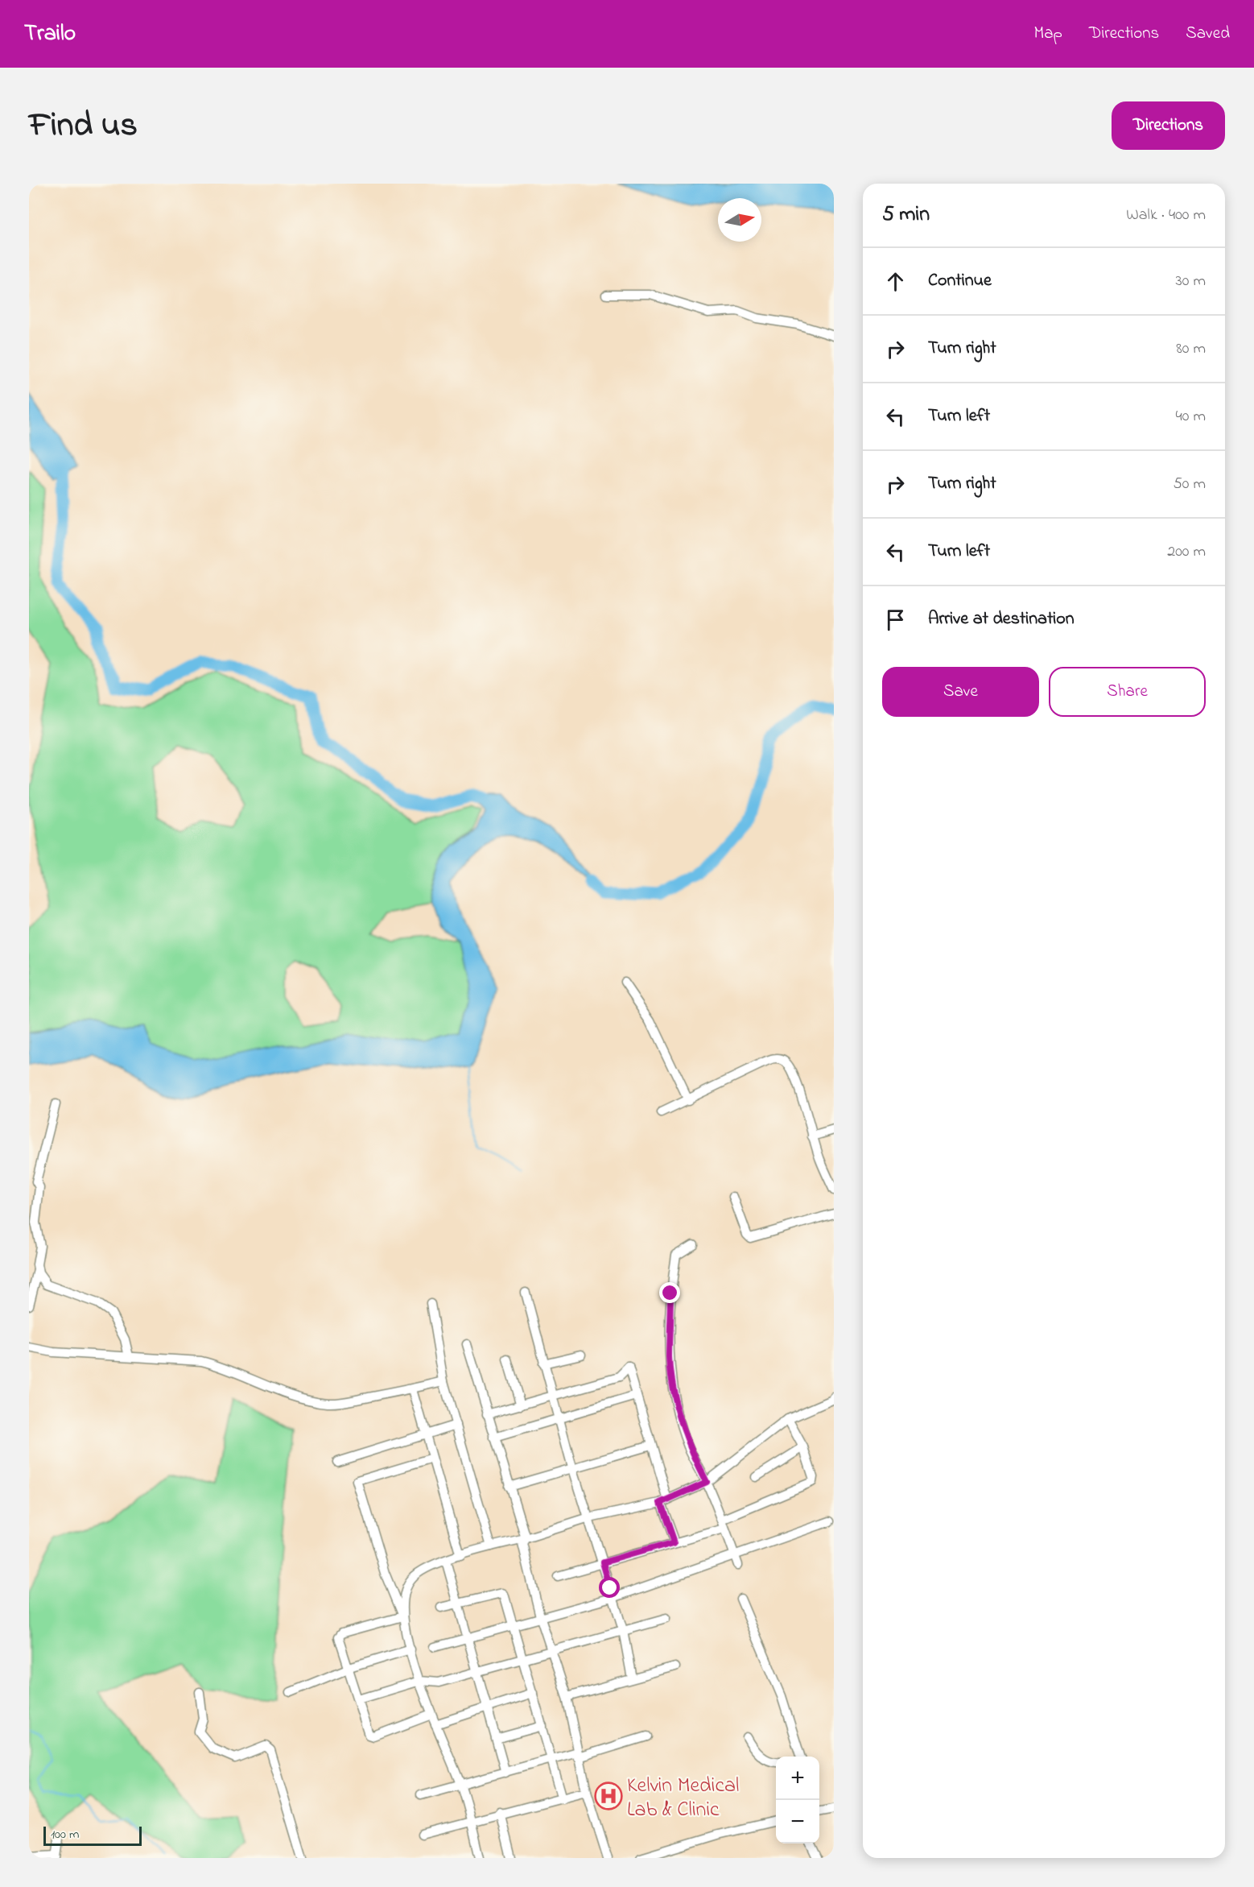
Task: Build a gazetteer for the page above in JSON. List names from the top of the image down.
{
  "places": {
    "hospital": ["Kelvin Medical Lab & Clinic"]
  },
  "scale_bar": "100 m",
  "north": "right",
  "page": {
    "header": "Trailo",
    "nav": ["Map", "Directions", "Saved"],
    "title": "Find us",
    "buttons": [
      "Directions",
      ["Save", "Share"]
    ],
    "heading": ["5 min", "Walk · 400 m"],
    "list": [
      ["Continue", "30 m"],
      ["Turn right", "80 m"],
      ["Turn left", "40 m"],
      ["Turn right", "50 m"],
      ["Turn left", "200 m"],
      "Arrive at destination"
    ],
    "map_buttons": ["+", "−"],
    "scale": "100 m"
  }
}
